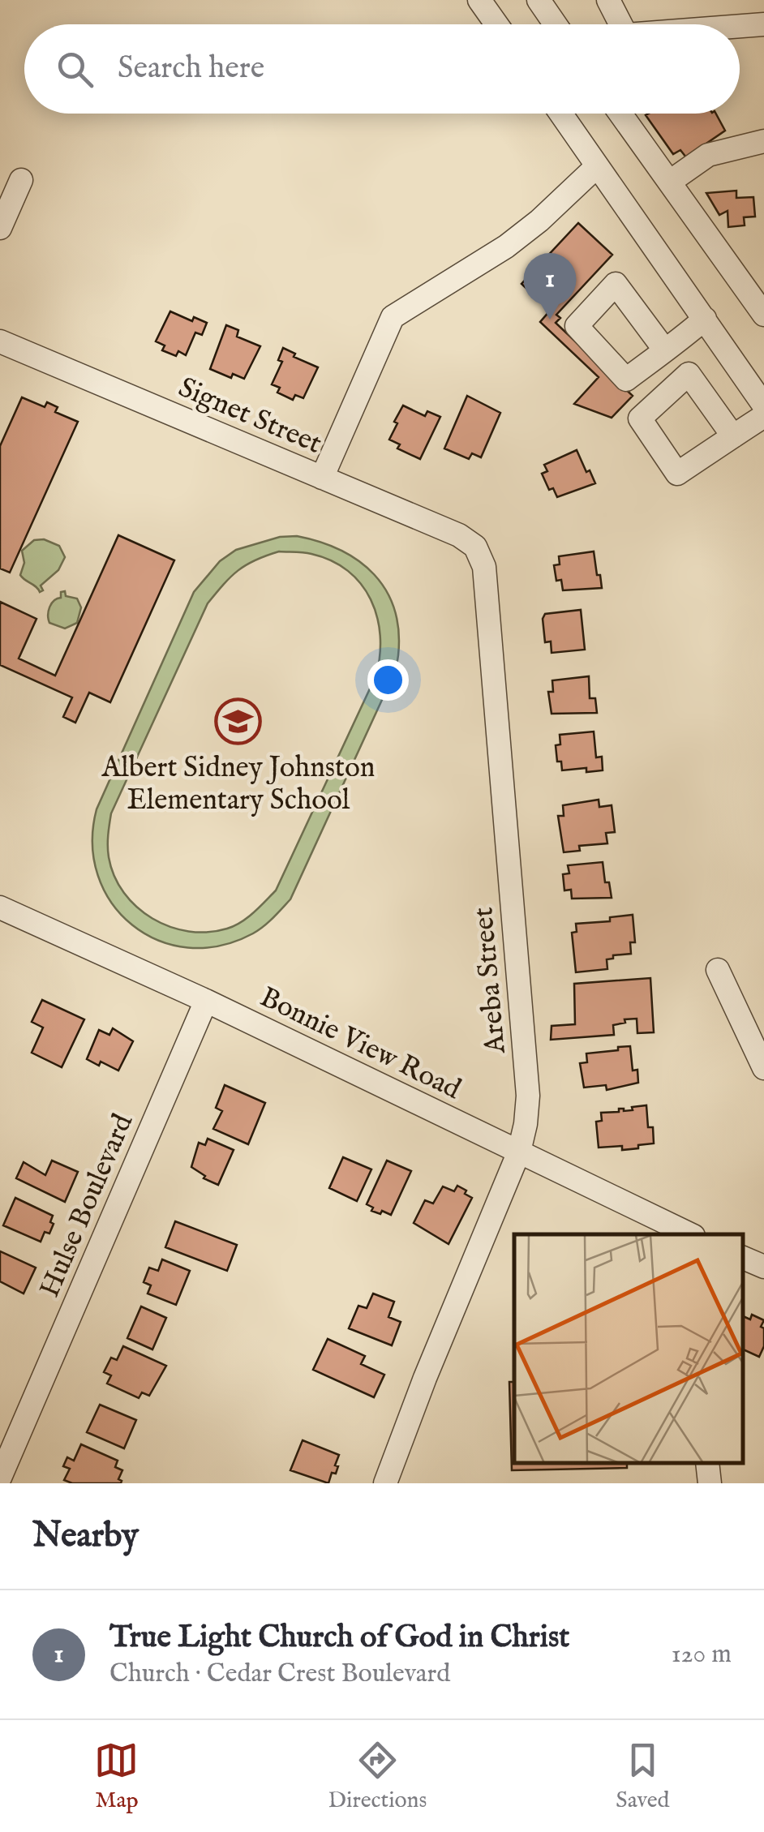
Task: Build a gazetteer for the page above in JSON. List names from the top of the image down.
{
  "streets": {
    "street": [
      "Signet Street",
      "Areba Street",
      "Bonnie View Road",
      "Hulse Boulevard"
    ]
  },
  "crossings": [
    ["Signet Street", "Areba Street"],
    ["Areba Street", "Bonnie View Road"],
    ["Bonnie View Road", "Hulse Boulevard"]
  ],
  "places": {
    "school or university": ["Albert Sidney Johnston Elementary School"]
  },
  "page": {
    "search": "Search here",
    "pins": "1",
    "heading": "Nearby",
    "list": [
      {
        "mark": "1",
        "name": "True Light Church of God in Christ",
        "note": "Church · Cedar Crest Boulevard",
        "value": "120 m"
      }
    ],
    "nav": ["Map", "Directions", "Saved"]
  }
}
